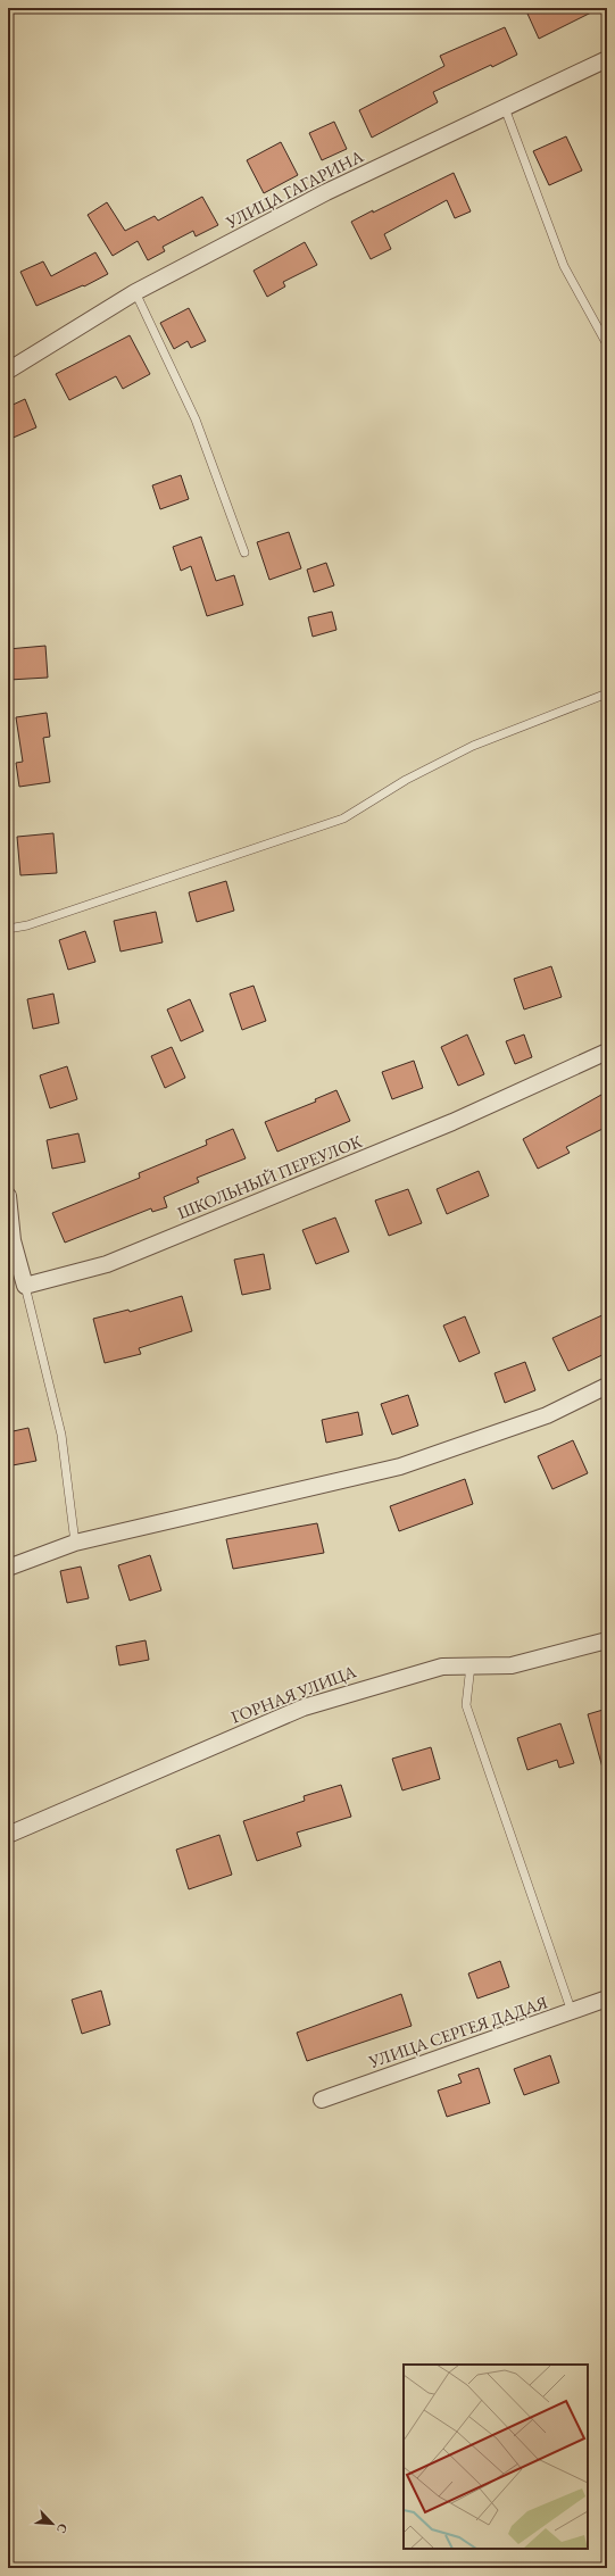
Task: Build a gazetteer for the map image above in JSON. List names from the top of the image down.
{
  "streets": {
    "street": [
      "УЛИЦА ГАГАРИНА",
      "ШКОЛЬНЫЙ ПЕРЕУЛОК",
      "ГОРНАЯ УЛИЦА",
      "УЛИЦА СЕРГЕЯ ДАДАЯ"
    ]
  },
  "north": "bottom right"
}
